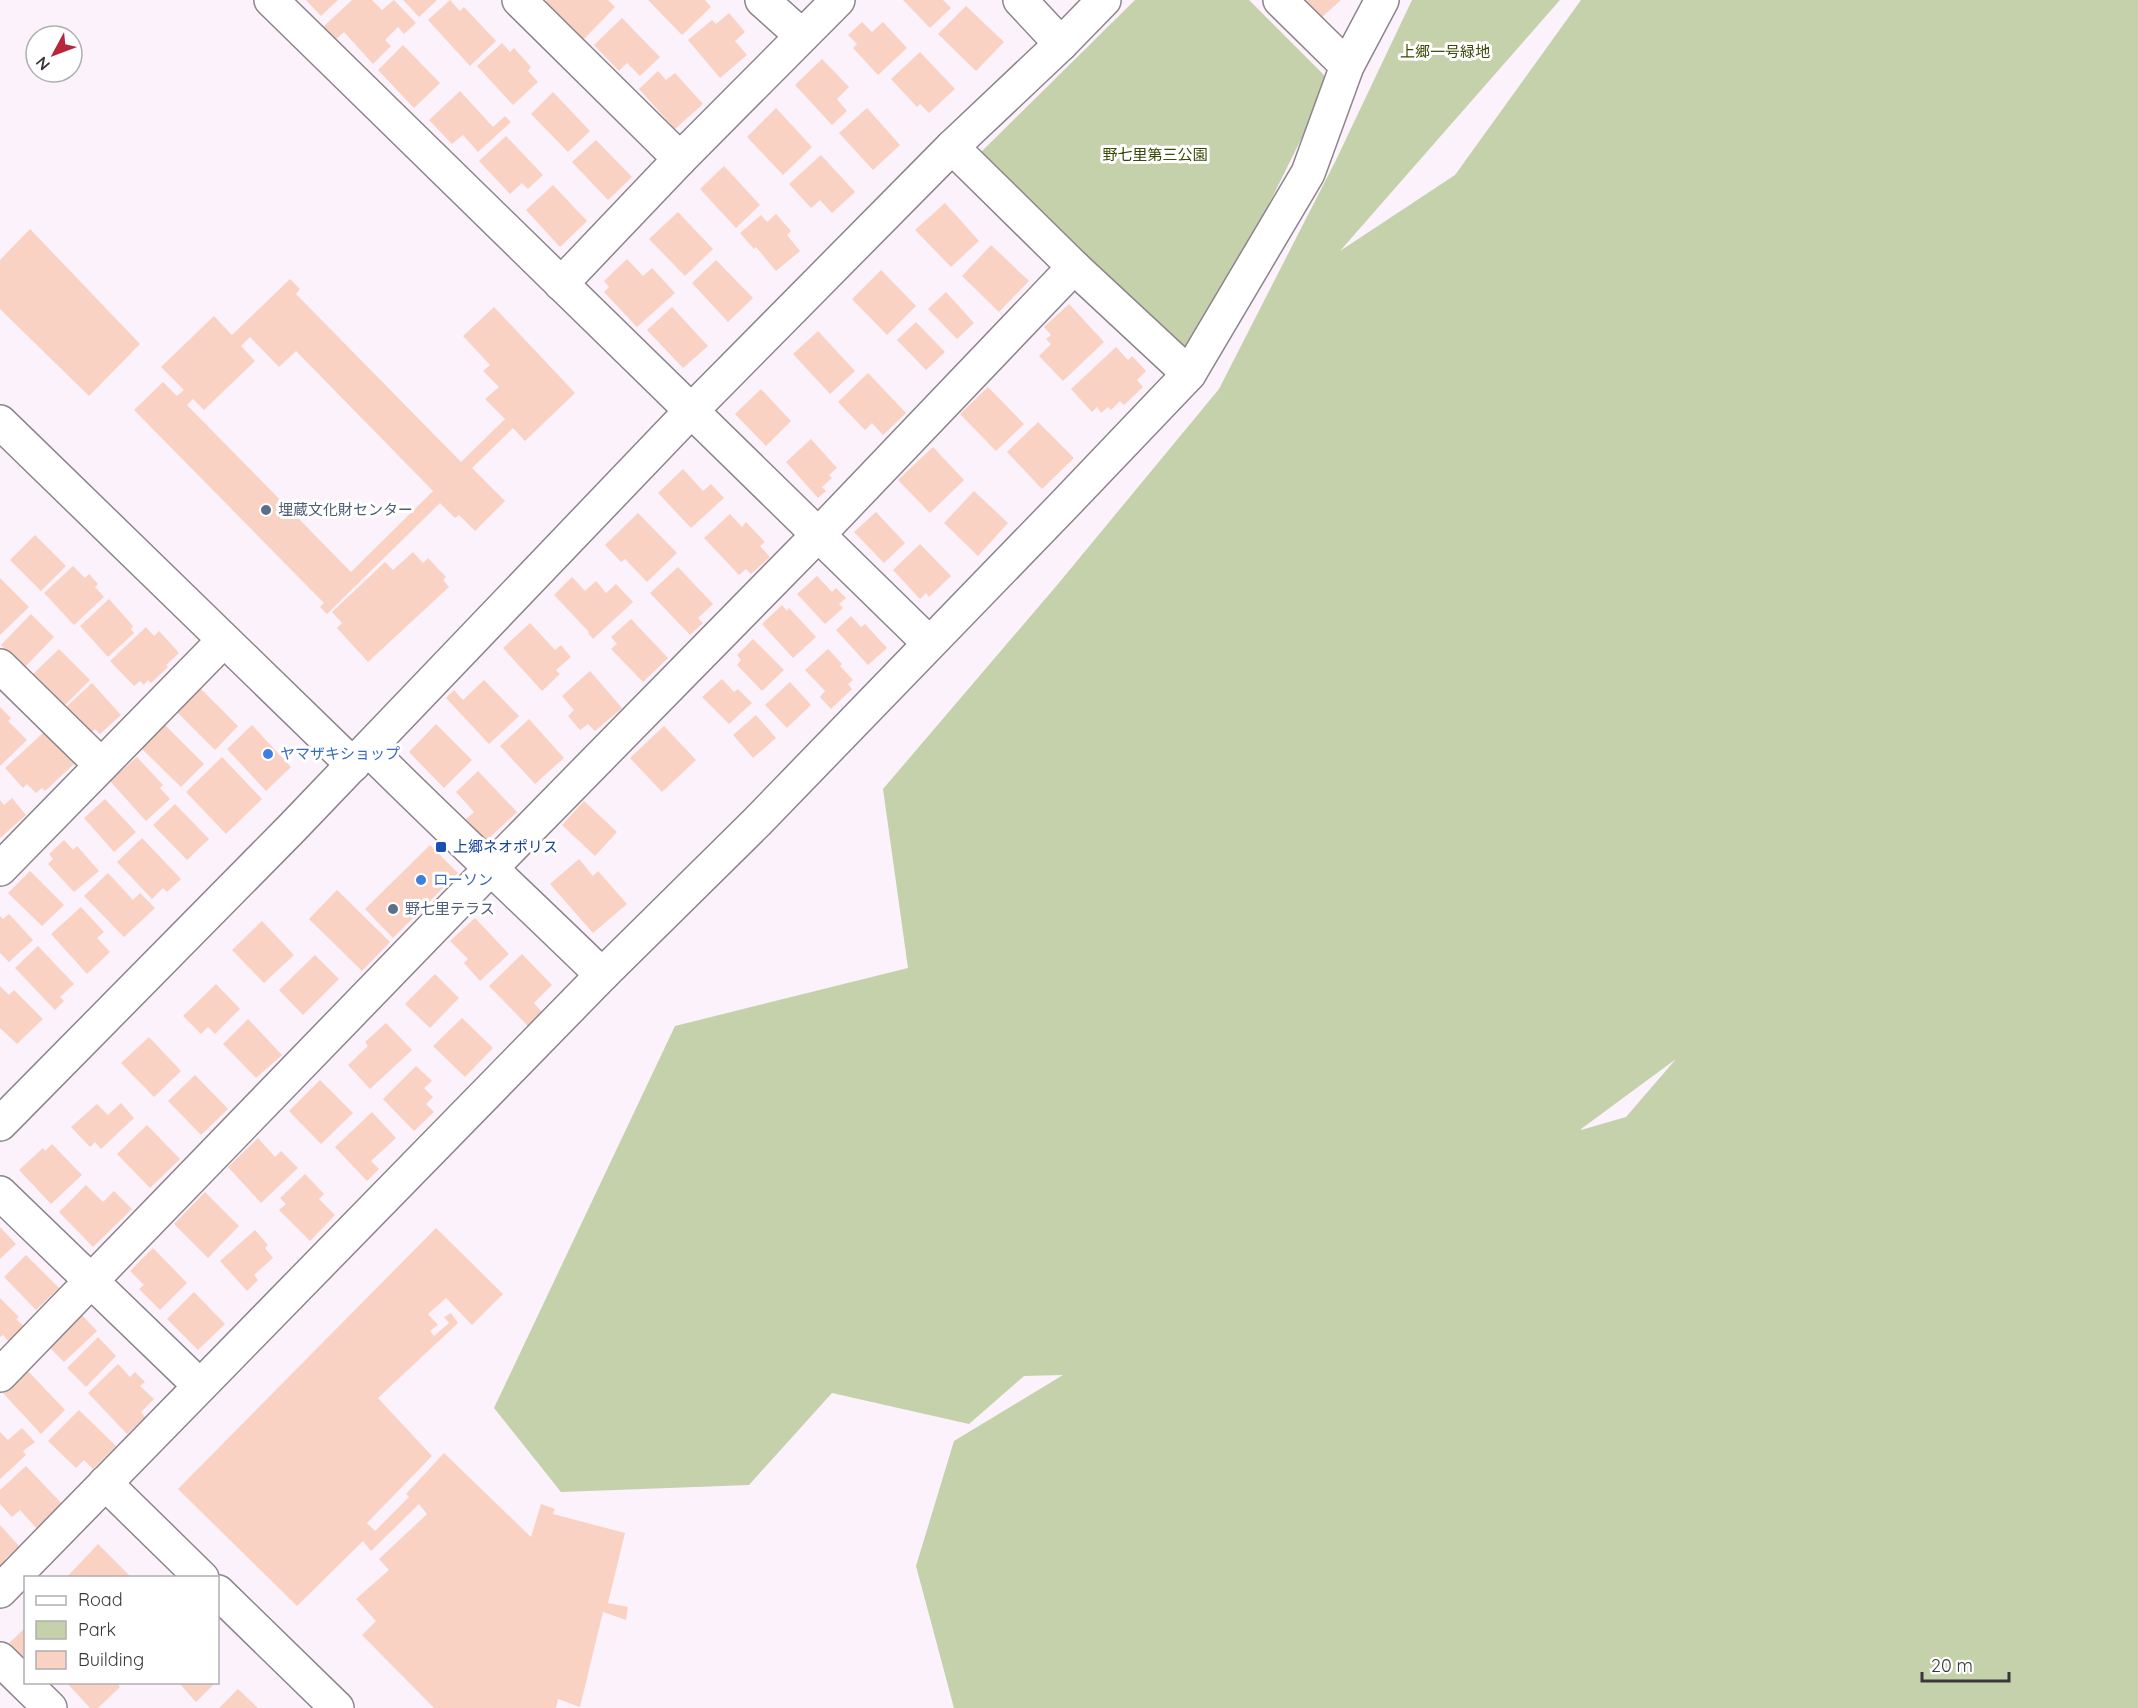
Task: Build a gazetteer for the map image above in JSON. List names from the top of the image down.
{
  "parks": ["上郷一号緑地", "野七里第三公園"],
  "places": {
    "other": [
      "埋蔵文化財センター",
      "ヤマザキショップ",
      "ローソン",
      "野七里テラス"
    ],
    "transit": ["上郷ネオポリス"]
  },
  "legend": ["Road", "Park", "Building"],
  "scale_bar": "20 m",
  "north": "bottom left"
}
